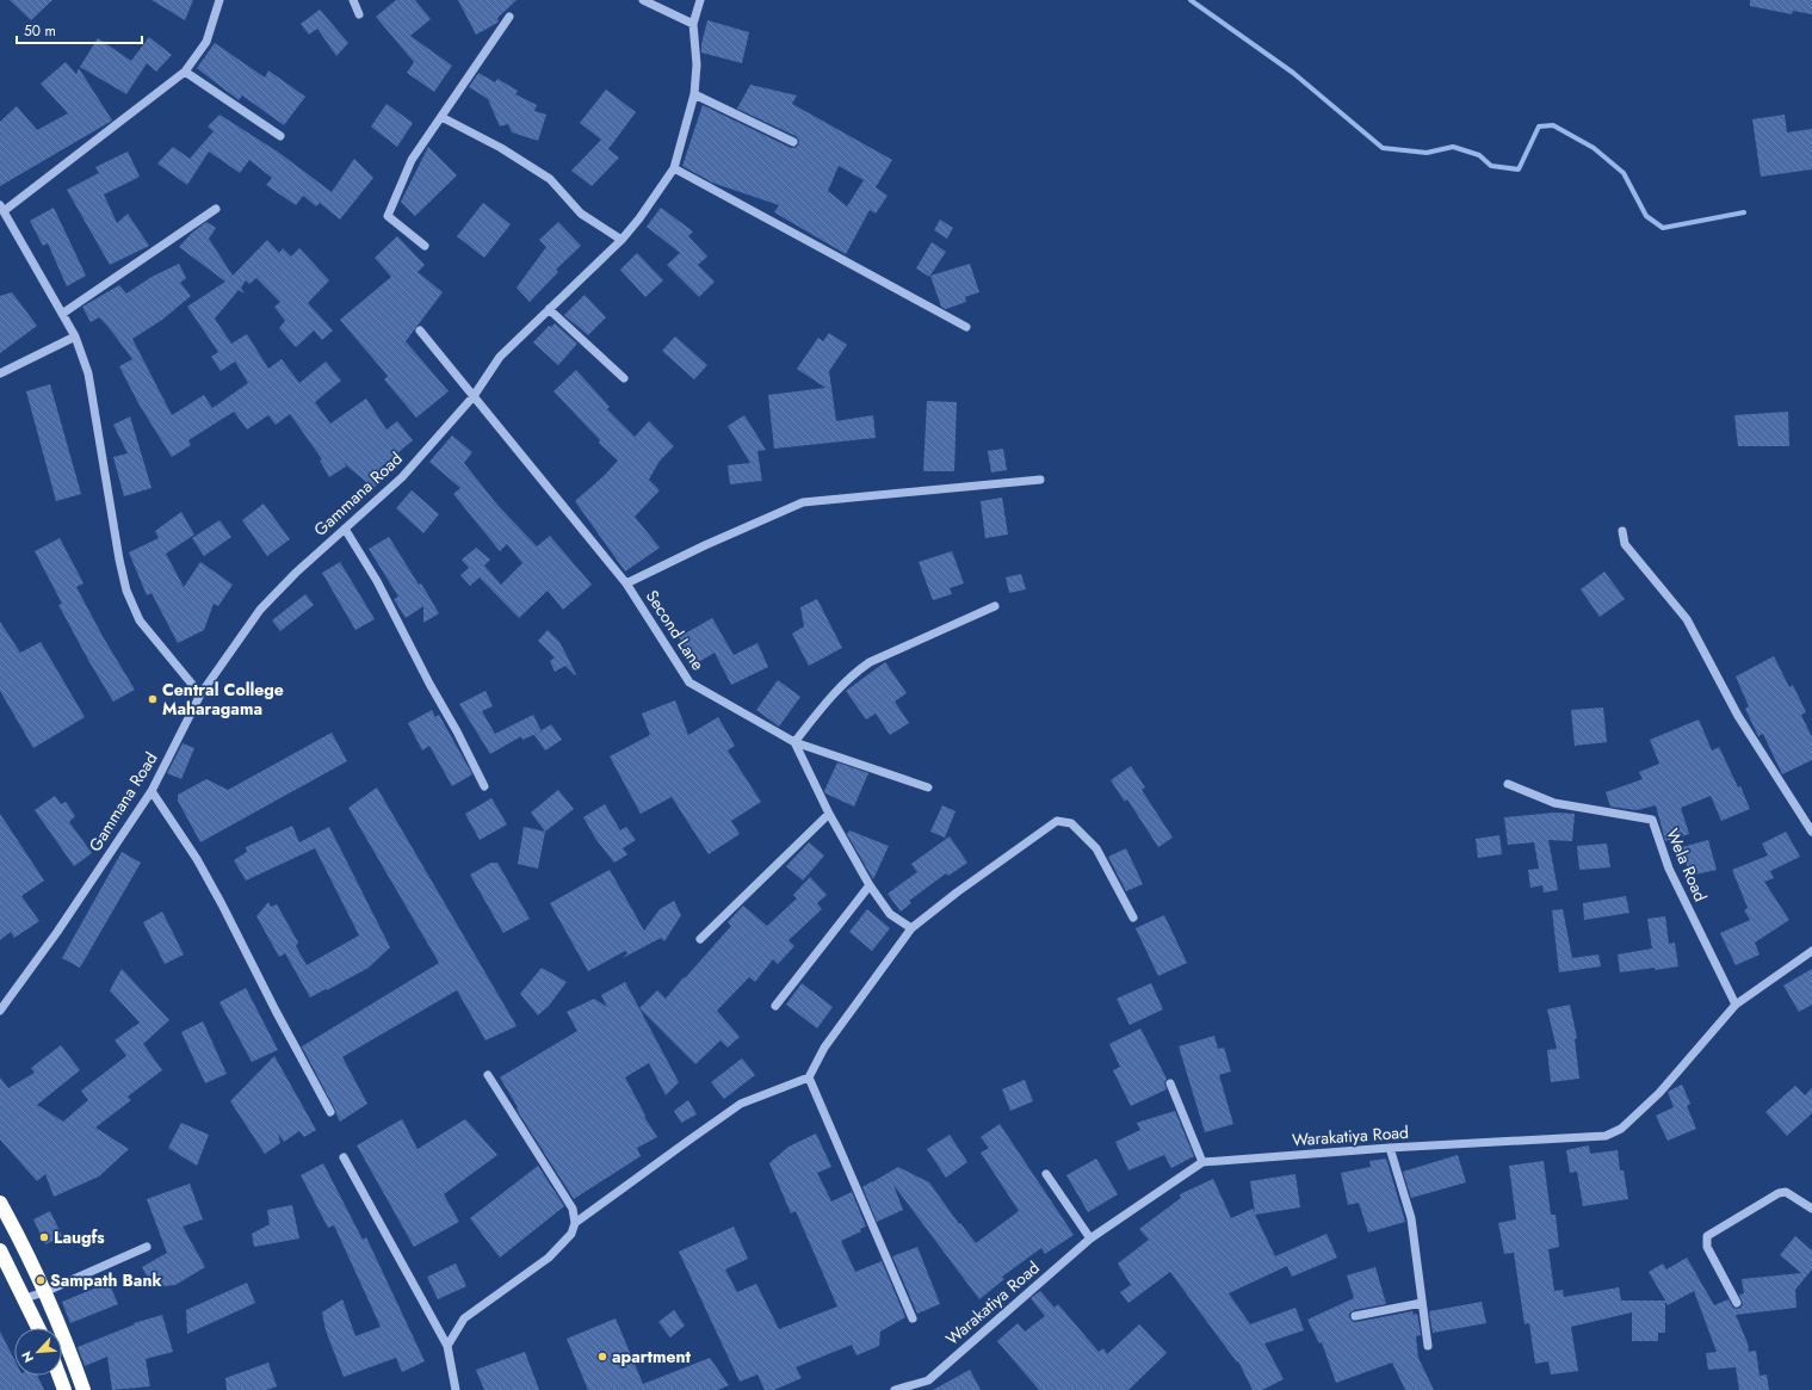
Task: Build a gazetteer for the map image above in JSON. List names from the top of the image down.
{
  "streets": {
    "street": [
      "Gammana Road",
      "Second Lane",
      "Wela Road",
      "Warakatiya Road"
    ]
  },
  "crossings": [
    ["Gammana Road", "Second Lane"],
    ["Wela Road", "Warakatiya Road"]
  ],
  "places": [
    "Central College Maharagama",
    "Laugfs",
    "Sampath Bank",
    "apartment"
  ],
  "scale_bar": "50 m",
  "north": "bottom left"
}
